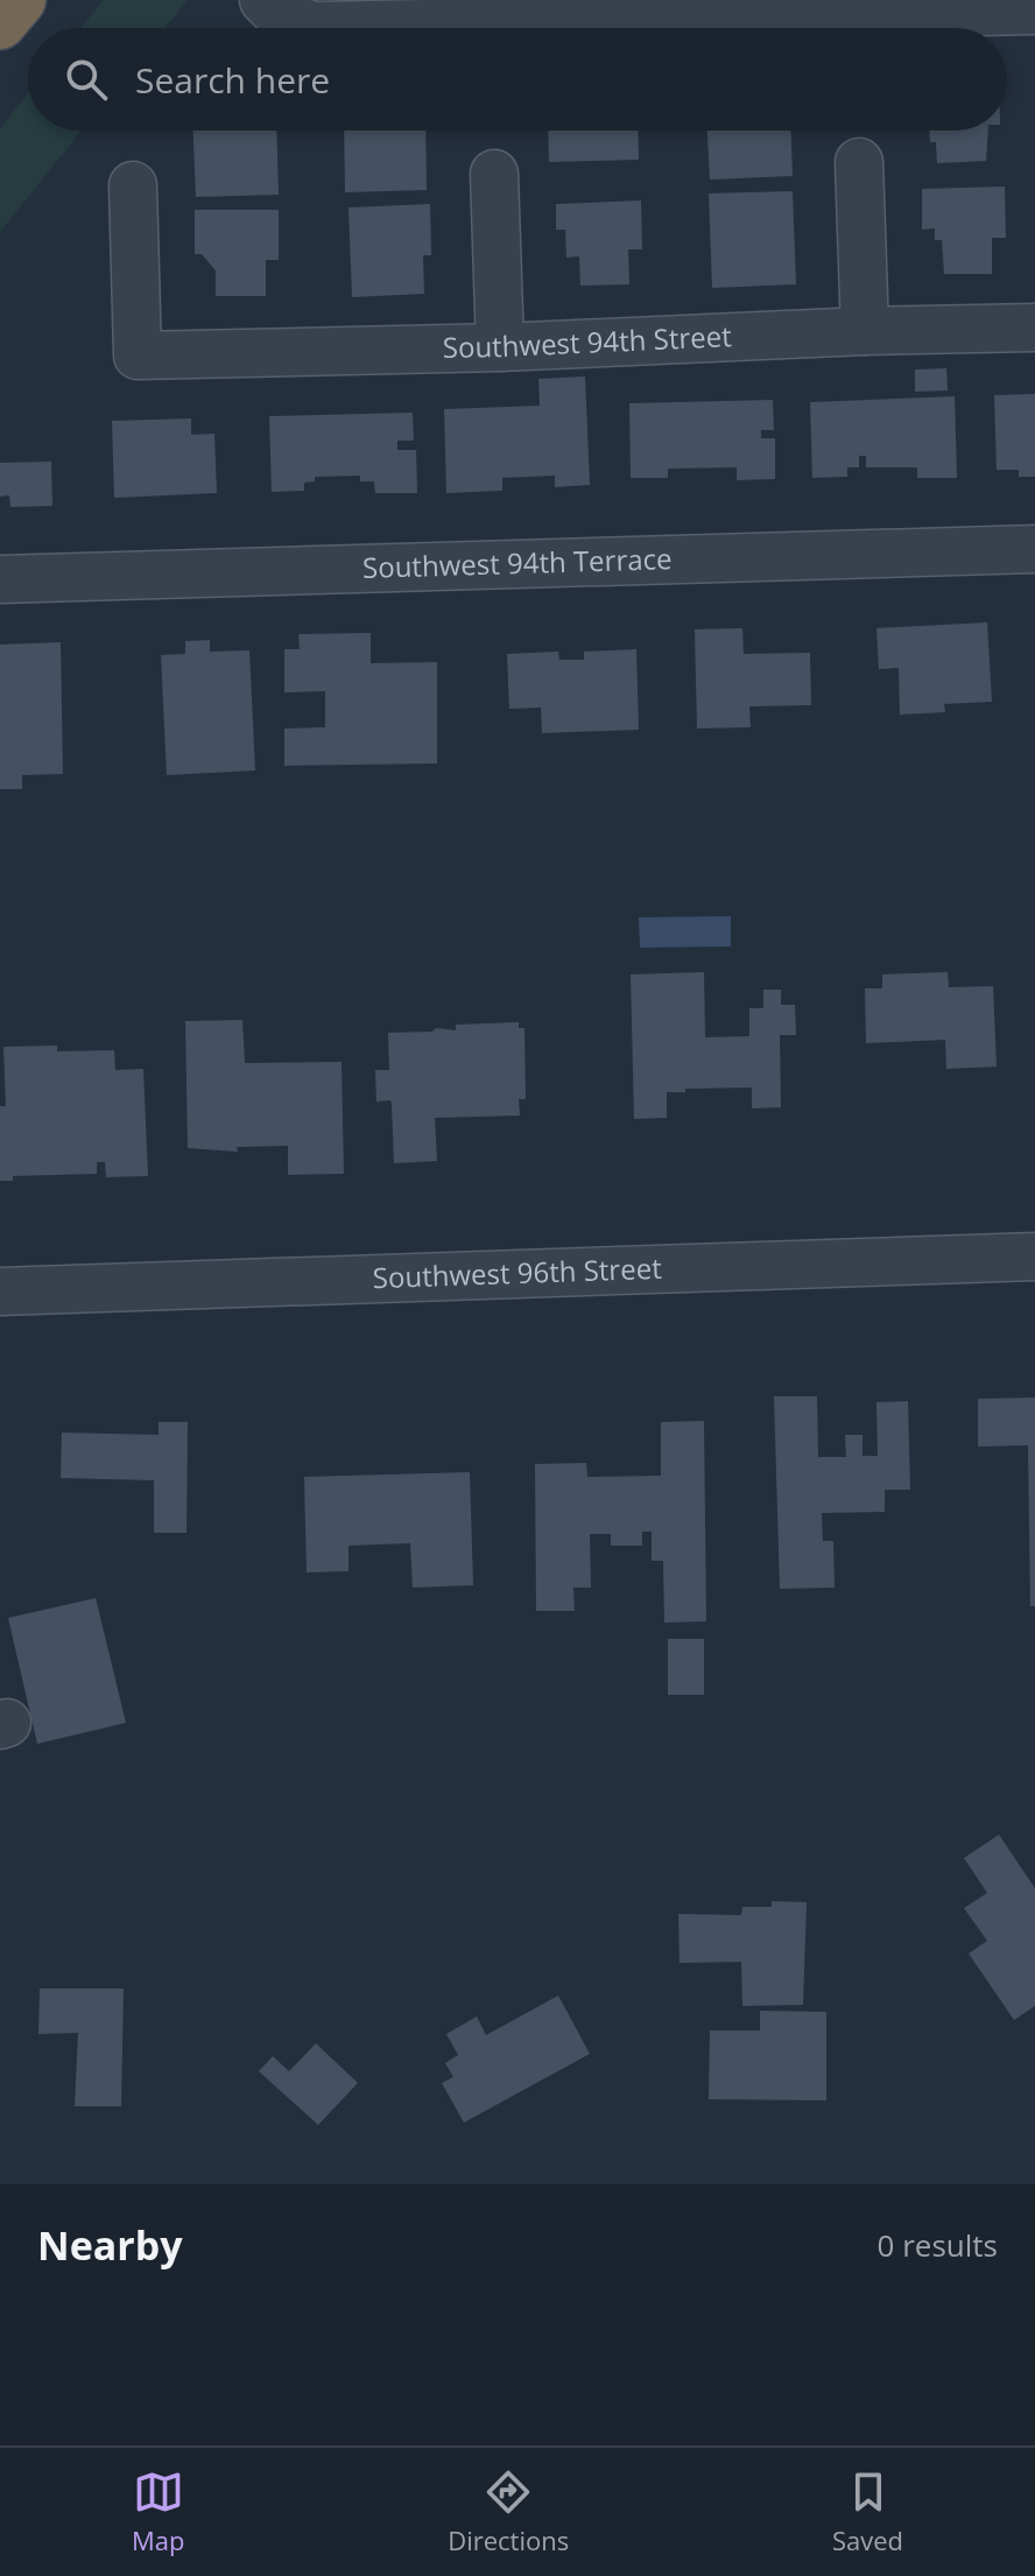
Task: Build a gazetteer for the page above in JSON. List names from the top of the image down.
{
  "streets": {
    "street": ["Southwest 94th Street", "Southwest 94th Terrace", "Southwest 96th Street"]
  },
  "page": {
    "search": "Search here",
    "heading": ["Nearby", "0 results"],
    "nav": ["Map", "Directions", "Saved"]
  }
}
